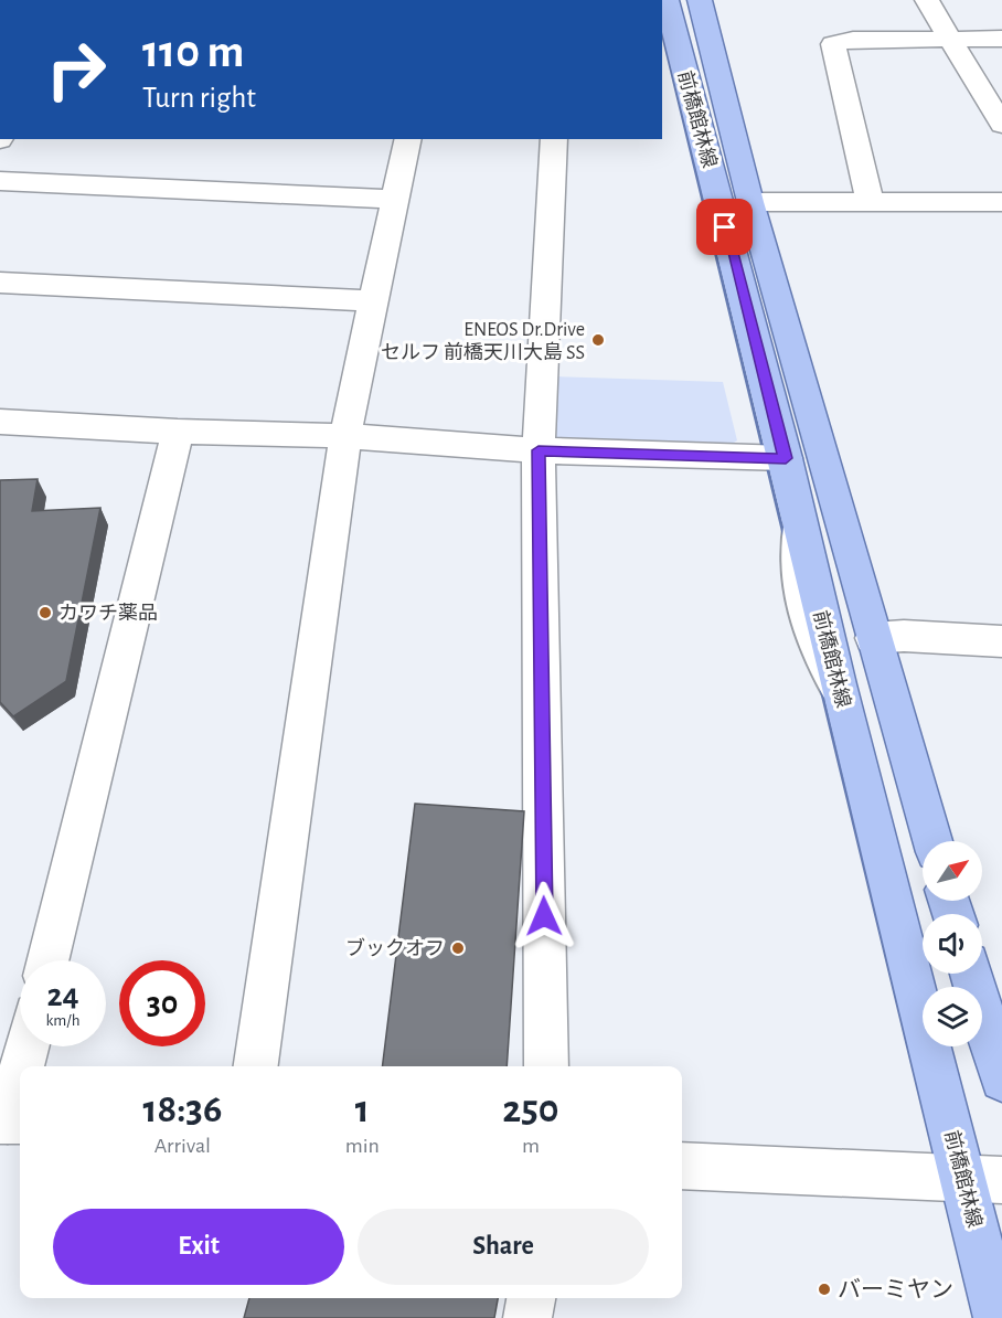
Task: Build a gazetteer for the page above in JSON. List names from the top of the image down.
{
  "streets": {
    "main road": ["前橋館林線"]
  },
  "places": [
    "ENEOS Dr.Drive セルフ 前橋天川大島 SS",
    "カワチ薬品",
    "ブックオフ",
    "バーミヤン"
  ],
  "north": "top right",
  "page": {
    "turn": ["110 m", "Turn right"],
    "speed": "24 km/h",
    "limit": "30",
    "eta": [
      "18:36",
      "Arrival",
      "1",
      "min",
      "250",
      "m"
    ],
    "buttons": ["Exit", "Share"]
  }
}
